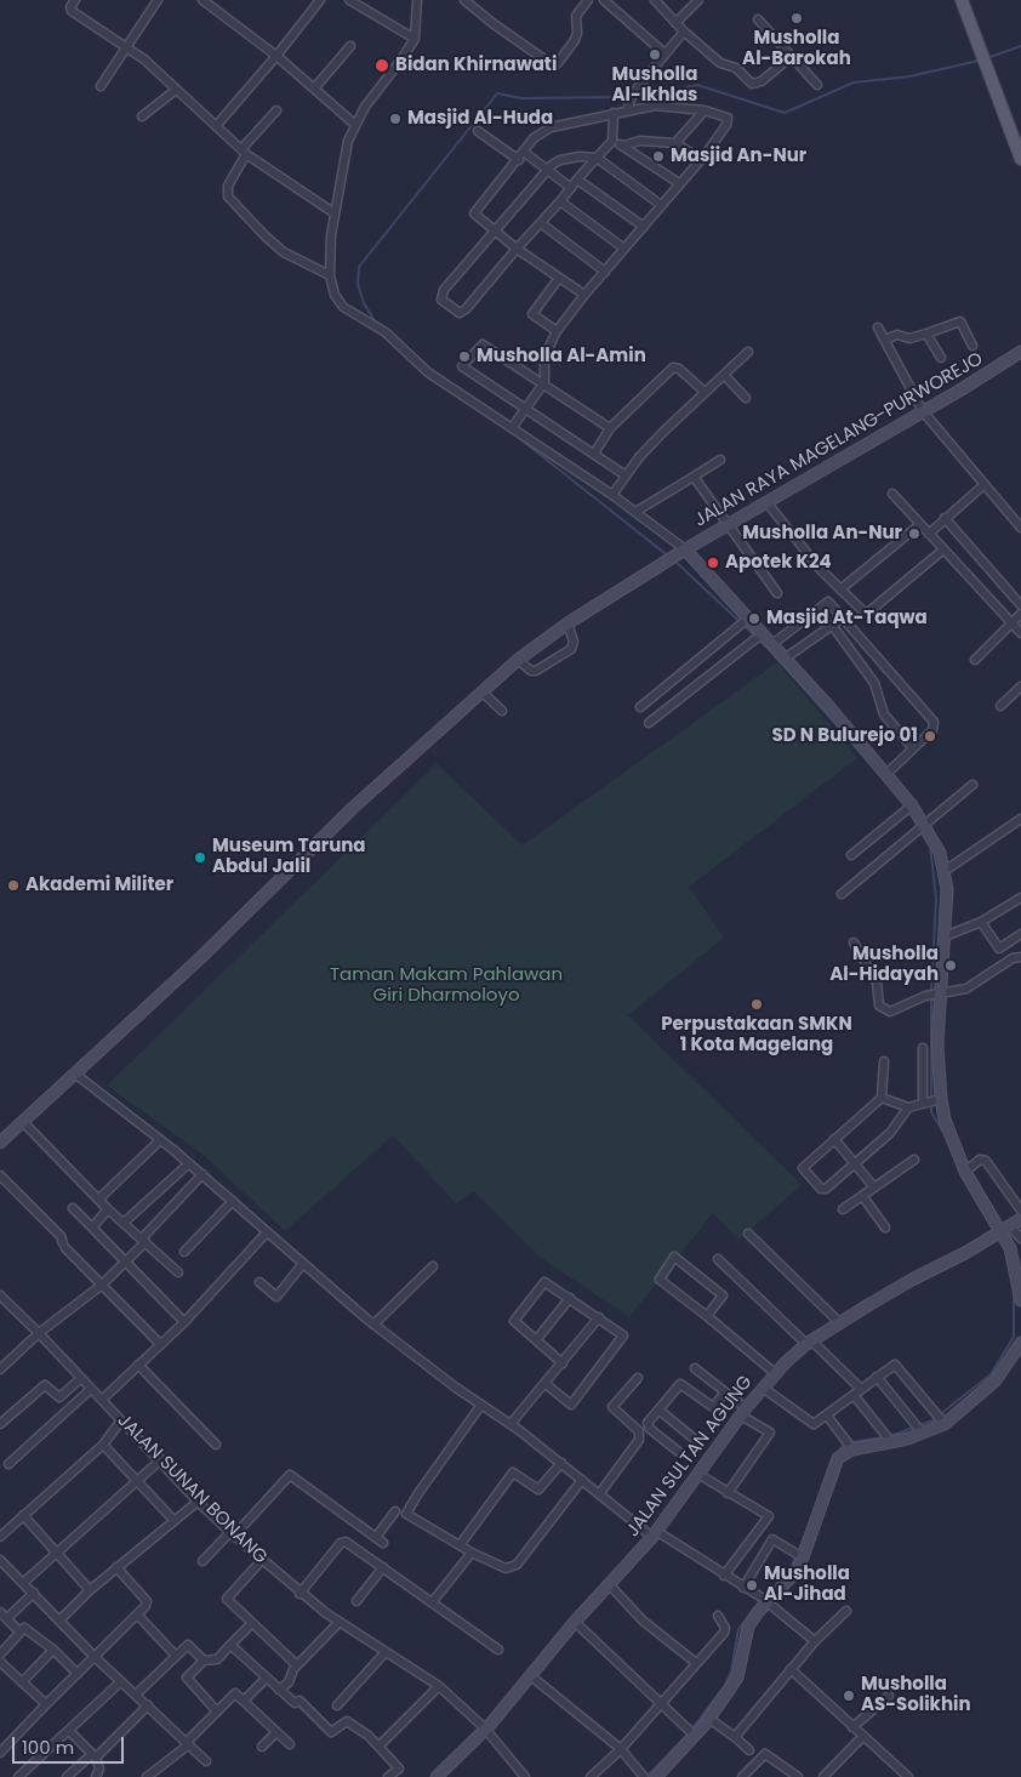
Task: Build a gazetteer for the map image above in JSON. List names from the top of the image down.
{
  "streets": {
    "main road": ["JALAN RAYA MAGELANG-PURWOREJO", "JALAN SULTAN AGUNG"],
    "street": ["JALAN SUNAN BONANG"]
  },
  "crossings": [
    ["JALAN SULTAN AGUNG", "JALAN SUNAN BONANG"]
  ],
  "parks": ["Taman Makam Pahlawan Giri Dharmoloyo"],
  "places": [
    "Musholla Al-Barokah",
    "Musholla Al-Ikhlas",
    "Bidan Khirnawati",
    "Masjid Al-Huda",
    "Masjid An-Nur",
    "Musholla Al-Amin",
    "Musholla An-Nur",
    "Apotek K24",
    "Masjid At-Taqwa",
    "SD N Bulurejo 01",
    "Museum Taruna Abdul Jalil",
    "Akademi Militer",
    "Musholla Al-Hidayah",
    "Perpustakaan SMKN 1 Kota Magelang",
    "Musholla Al-Jihad",
    "Musholla AS-Solikhin"
  ],
  "scale_bar": "100 m"
}
